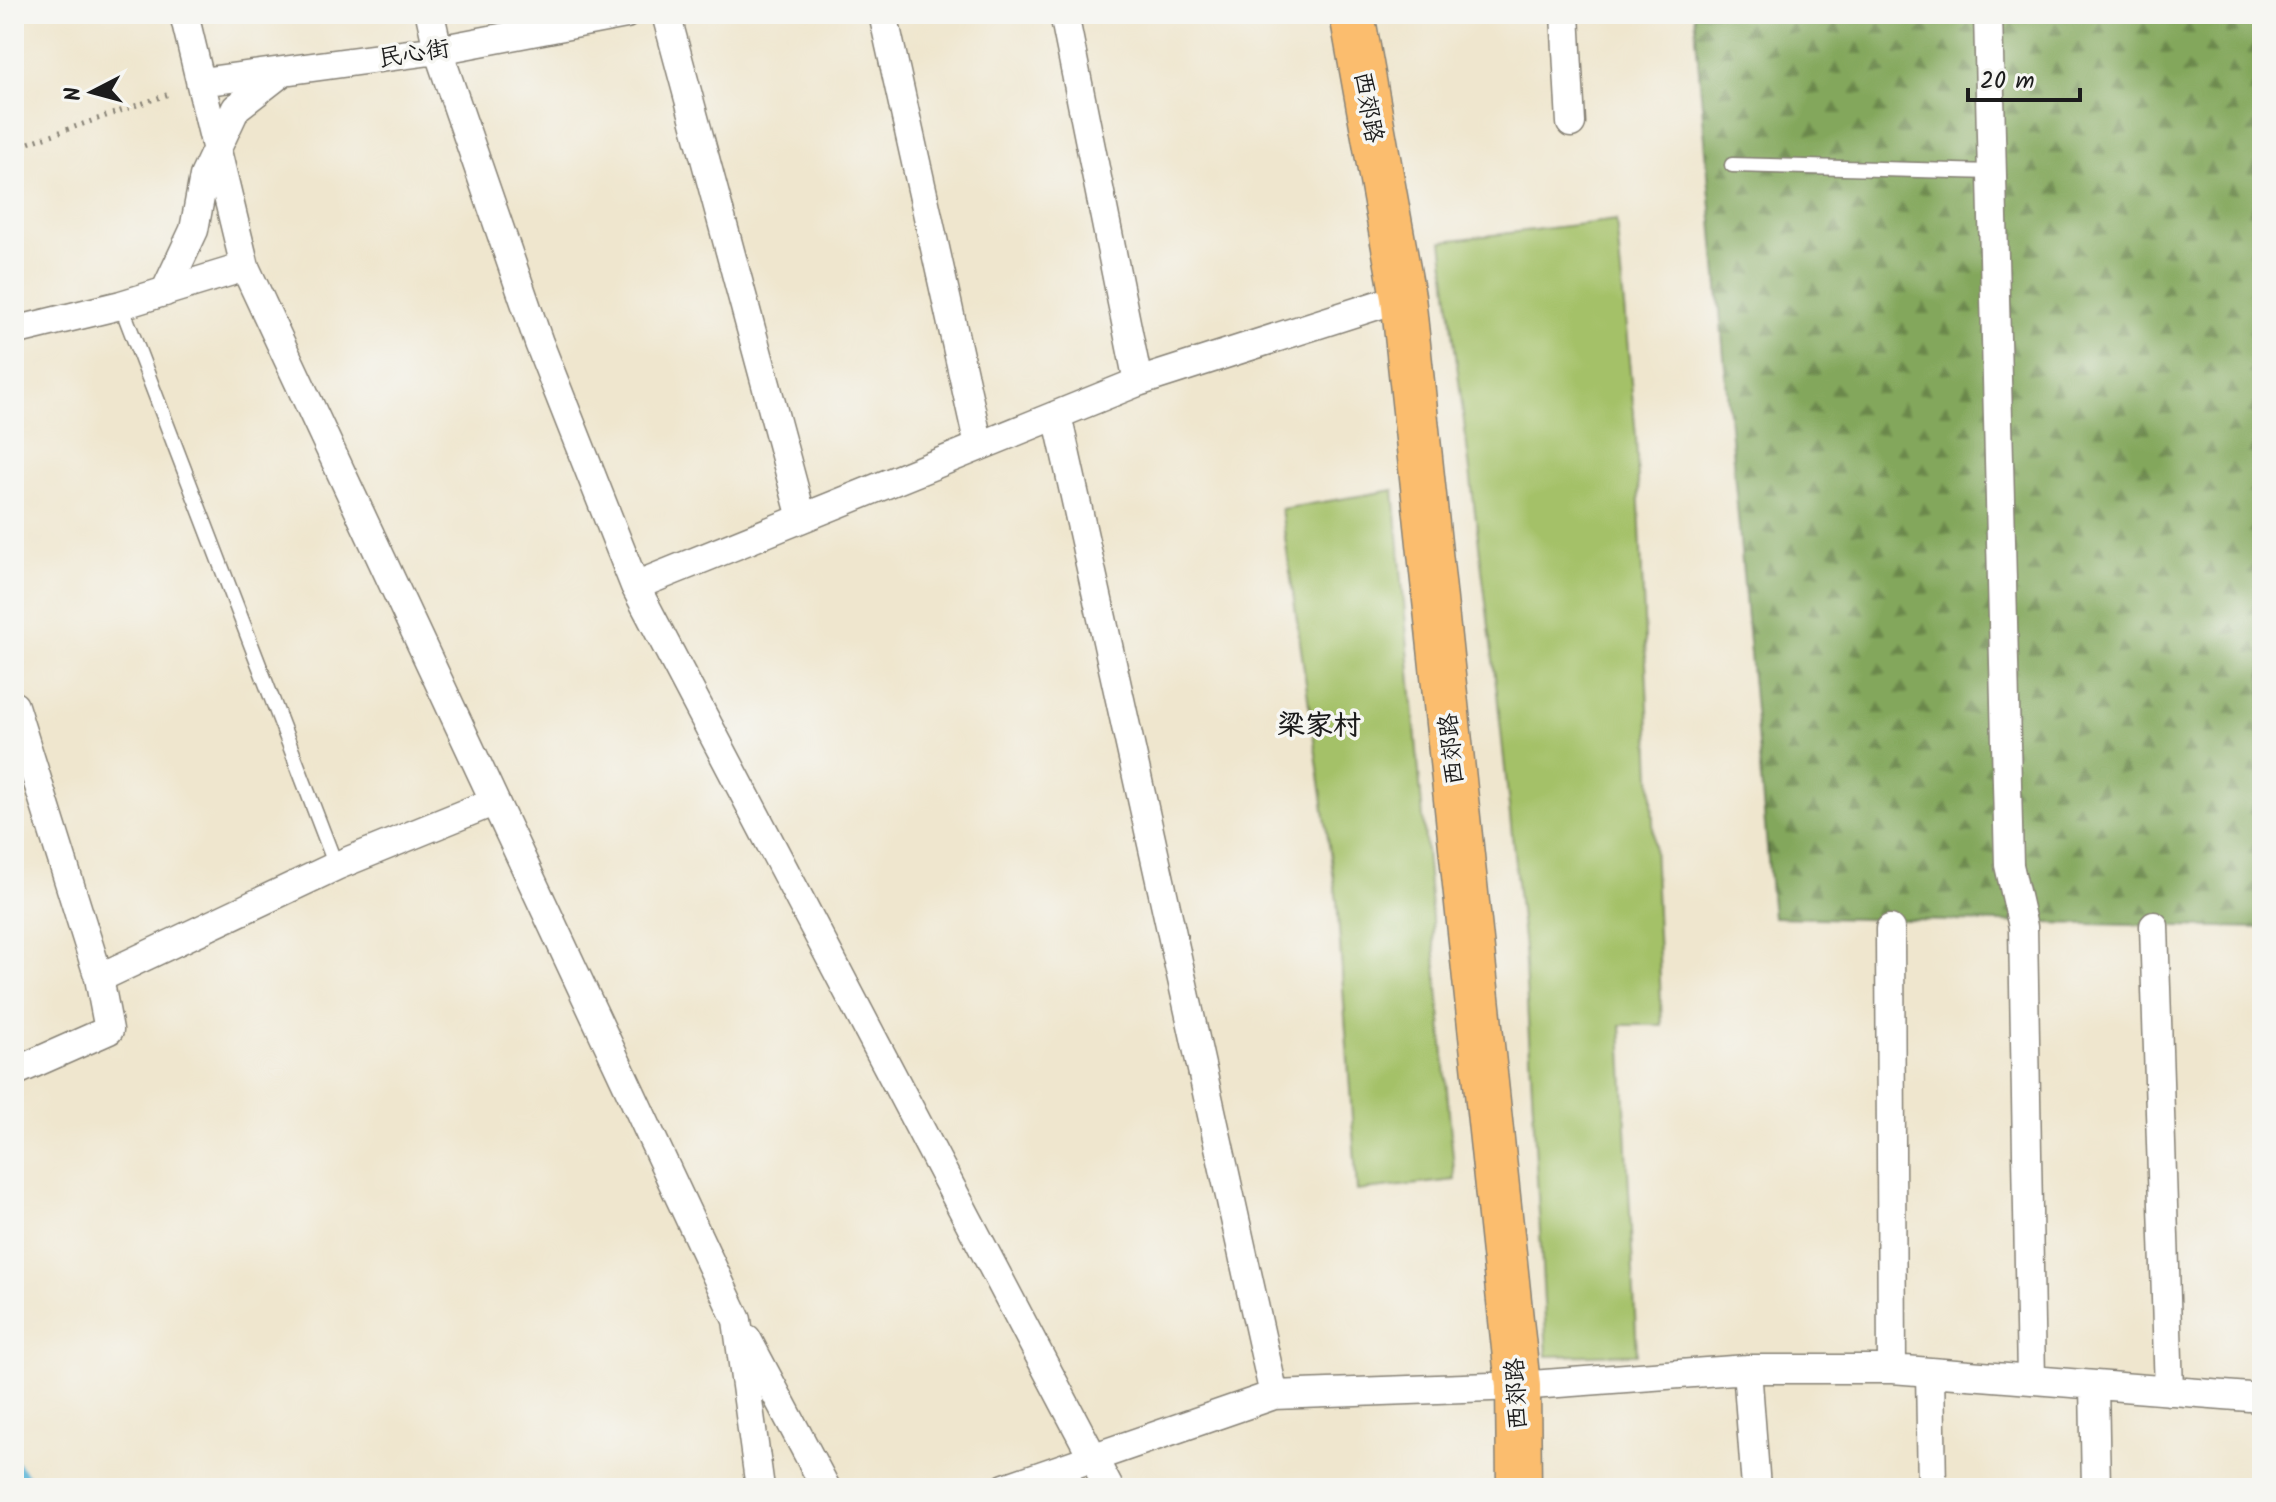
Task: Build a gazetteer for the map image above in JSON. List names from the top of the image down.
{
  "streets": {
    "main road": ["西郊路"],
    "street": ["民心街"]
  },
  "districts": ["梁家村"],
  "scale_bar": "20 m",
  "north": "left"
}
